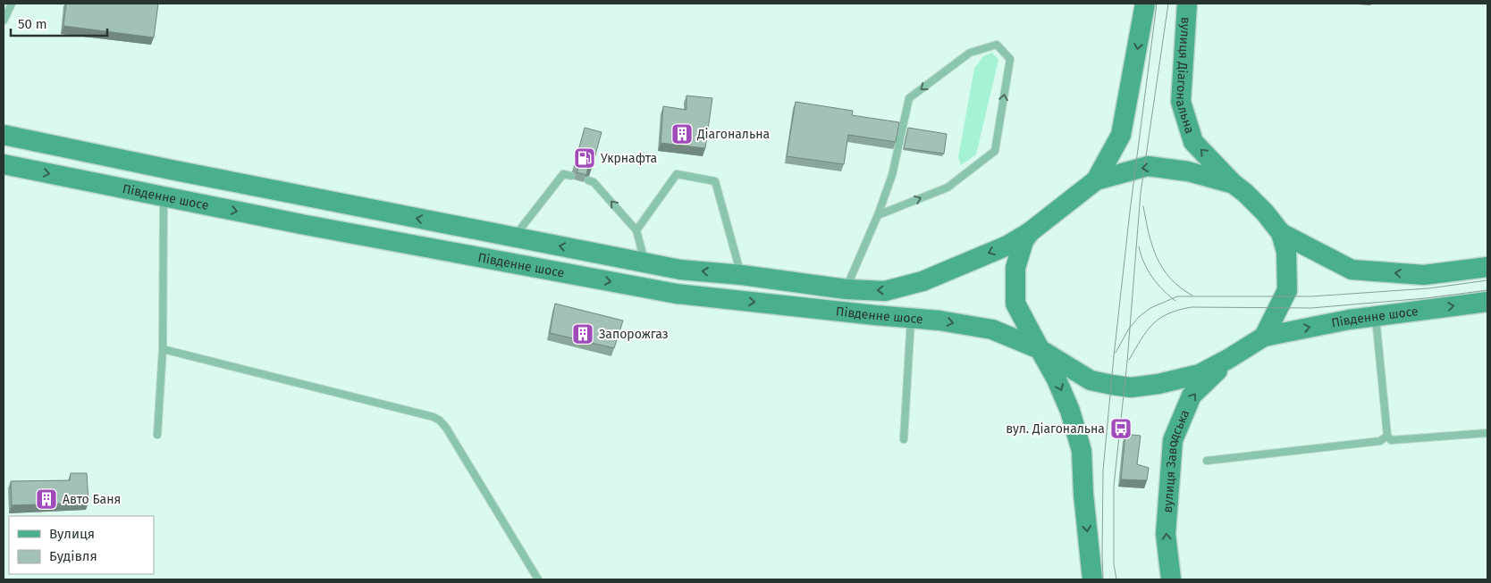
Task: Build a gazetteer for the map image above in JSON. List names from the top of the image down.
{
  "streets": {
    "main road": ["вулиця Діагональна", "Південне шосе", "вулиця Заводська"]
  },
  "crossings": [
    ["Південне шосе", "вулиця Заводська"]
  ],
  "one_way": ["вулиця Діагональна", "вулиця Заводська"],
  "places": {
    "building": ["Діагональна", "Запорожгаз", "Авто Баня"],
    "fuel station": ["Укрнафта"],
    "bus stop": ["вул. Діагональна"]
  },
  "legend": ["Вулиця", "Будівля"],
  "scale_bar": "50 m"
}
